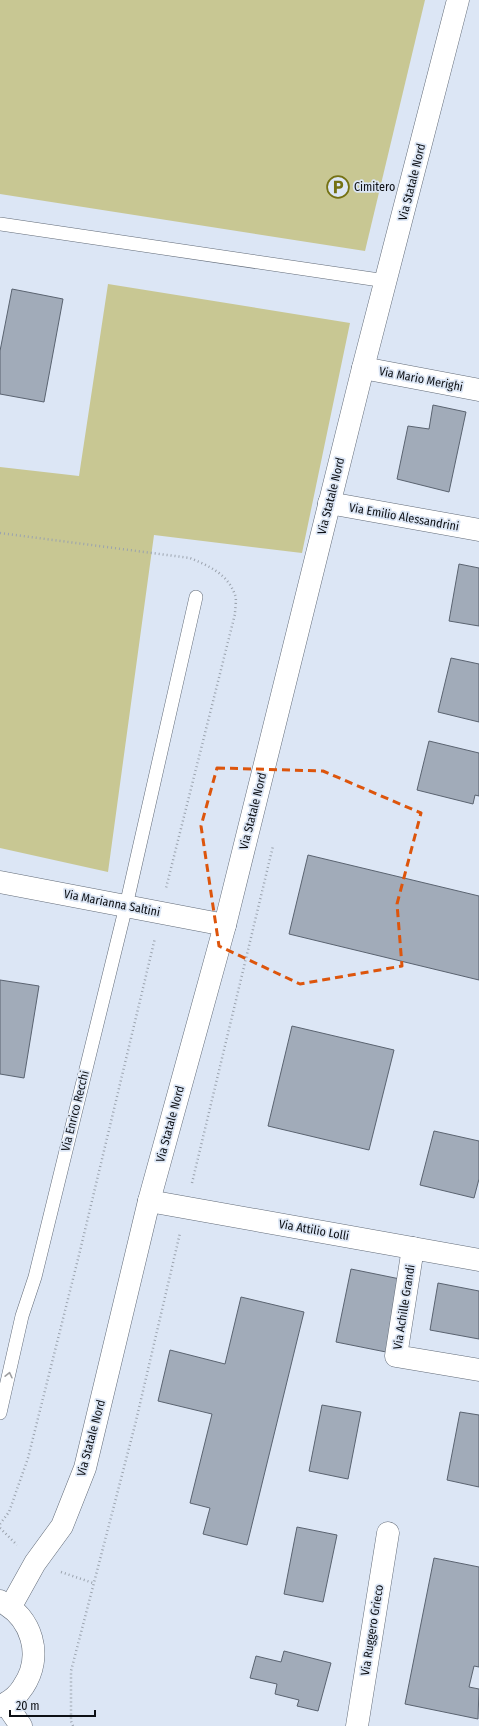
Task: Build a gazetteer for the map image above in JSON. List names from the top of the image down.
{
  "streets": {
    "main road": [
      "Via Statale Nord",
      "Via Mario Merighi",
      "Via Emilio Alessandrini",
      "Via Marianna Saltini",
      "Via Attilio Lolli",
      "Via Achille Grandi",
      "Via Ruggero Grieco"
    ],
    "lane": ["Via Enrico Recchi"]
  },
  "crossings": [
    ["Via Statale Nord", "Via Mario Merighi"],
    ["Via Statale Nord", "Via Emilio Alessandrini"],
    ["Via Statale Nord", "Via Marianna Saltini"],
    ["Via Statale Nord", "Via Attilio Lolli"],
    ["Via Marianna Saltini", "Via Enrico Recchi"],
    ["Via Attilio Lolli", "Via Achille Grandi"]
  ],
  "one_way": ["Via Enrico Recchi"],
  "places": {
    "parking": ["Cimitero"]
  },
  "scale_bar": "20 m"
}
